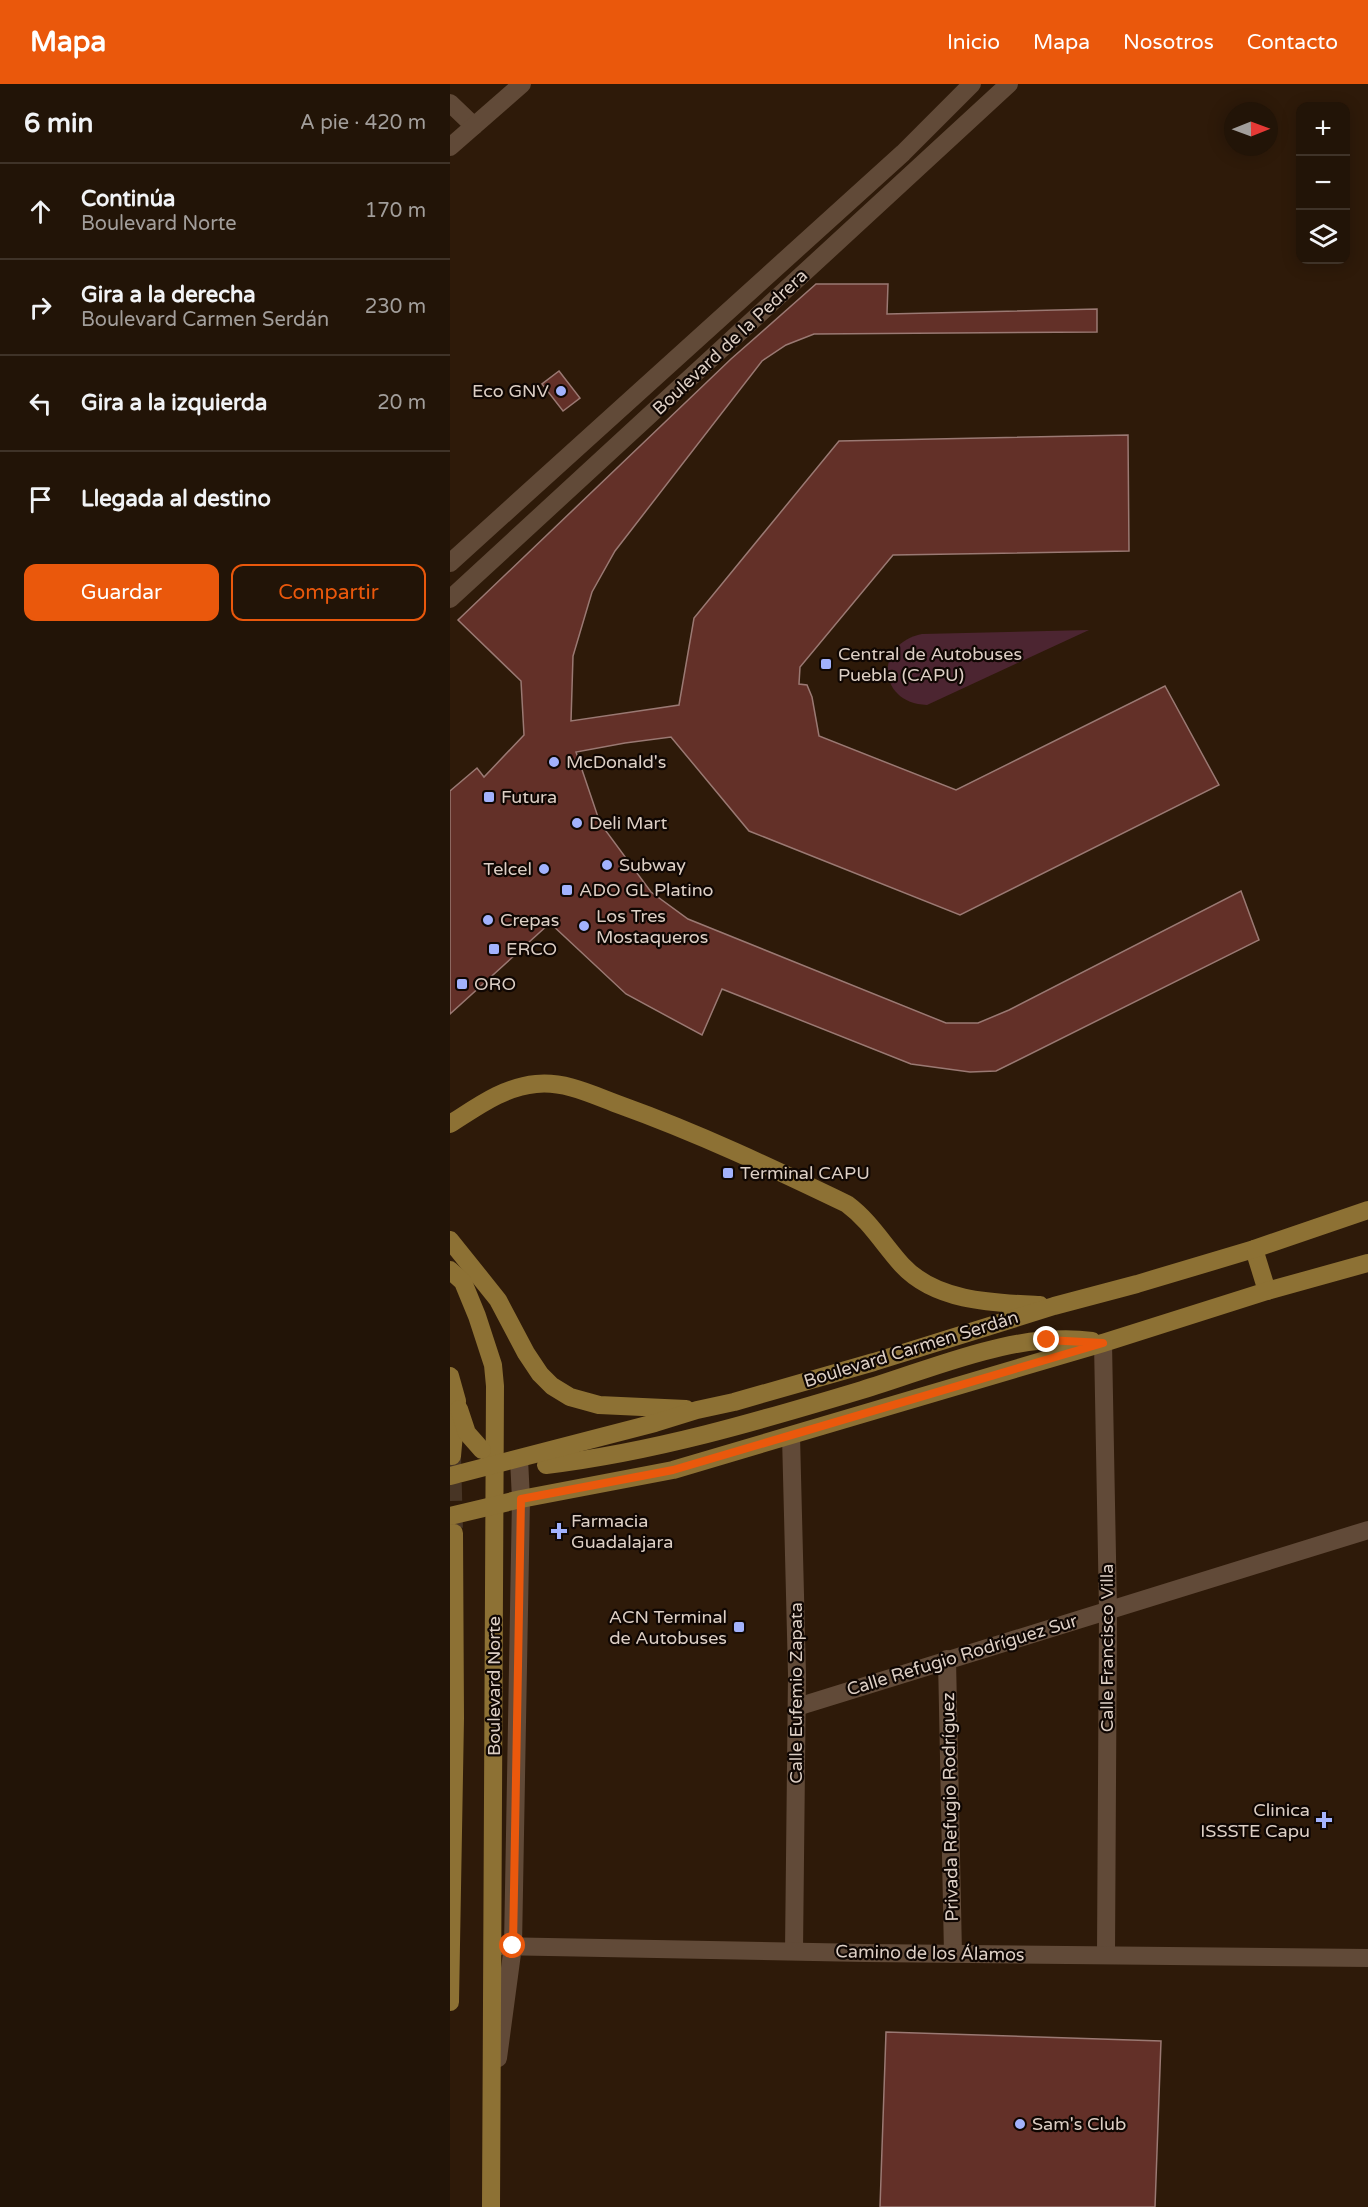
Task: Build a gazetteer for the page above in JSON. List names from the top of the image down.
{
  "streets": {
    "main road": ["Boulevard Carmen Serdán", "Boulevard Norte"],
    "street": [
      "Boulevard de la Pedrera",
      "Calle Francisco Villa",
      "Calle Refugio Rodríguez Sur",
      "Calle Eufemio Zapata",
      "Privada Refugio Rodríguez",
      "Camino de los Álamos"
    ]
  },
  "crossings": [
    ["Boulevard Carmen Serdán", "Boulevard Norte"],
    ["Calle Francisco Villa", "Calle Refugio Rodríguez Sur"],
    ["Calle Francisco Villa", "Camino de los Álamos"],
    ["Calle Refugio Rodríguez Sur", "Calle Eufemio Zapata"],
    ["Calle Refugio Rodríguez Sur", "Privada Refugio Rodríguez"],
    ["Boulevard Norte", "Camino de los Álamos"],
    ["Calle Eufemio Zapata", "Camino de los Álamos"],
    ["Privada Refugio Rodríguez", "Camino de los Álamos"]
  ],
  "places": {
    "other": [
      "Eco GNV",
      "McDonald's",
      "Deli Mart",
      "Subway",
      "Telcel",
      "Crepas",
      "Los Tres Mostaqueros",
      "Sam's Club"
    ],
    "transit": [
      "Central de Autobuses Puebla (CAPU)",
      "Futura",
      "ADO GL Platino",
      "ERCO",
      "ORO",
      "Terminal CAPU",
      "ACN Terminal de Autobuses"
    ],
    "health": ["Farmacia Guadalajara", "Clinica ISSSTE Capu"]
  },
  "north": "right",
  "page": {
    "header": "Mapa",
    "nav": [
      "Inicio",
      "Mapa",
      "Nosotros",
      "Contacto"
    ],
    "heading": ["6 min", "A pie · 420 m"],
    "map_buttons": ["+", "−"],
    "list": [
      ["Continúa", "Boulevard Norte", "170 m"],
      ["Gira a la derecha", "Boulevard Carmen Serdán", "230 m"],
      ["Gira a la izquierda", "20 m"],
      "Llegada al destino"
    ],
    "buttons": ["Guardar", "Compartir"]
  }
}
